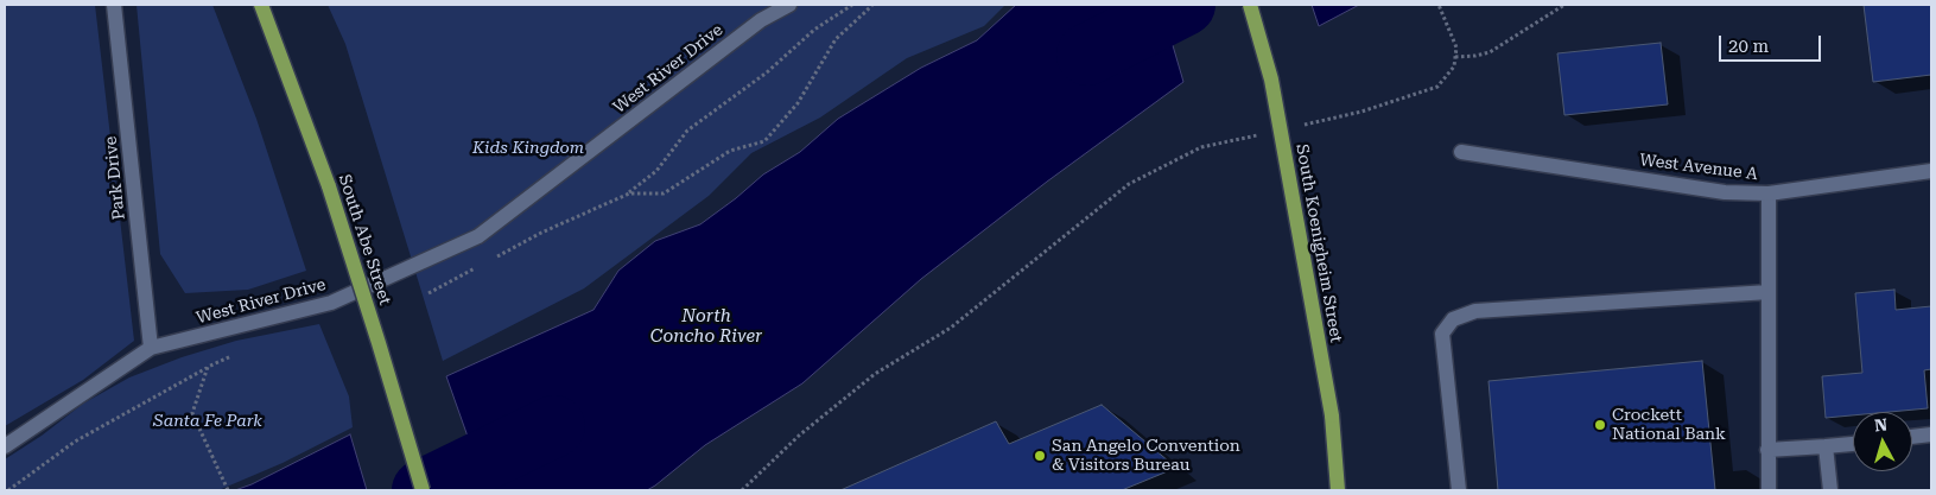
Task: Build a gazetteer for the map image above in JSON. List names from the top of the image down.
{
  "streets": {
    "main road": ["South Abe Street", "South Koenigheim Street"],
    "street": ["West River Drive", "West Avenue A", "Park Drive"]
  },
  "crossings": [
    ["West River Drive", "Park Drive"]
  ],
  "water": ["North Concho River"],
  "parks": ["Kids Kingdom", "Santa Fe Park"],
  "places": ["Crockett National Bank", "San Angelo Convention & Visitors Bureau"],
  "scale_bar": "20 m",
  "north": "top"
}
